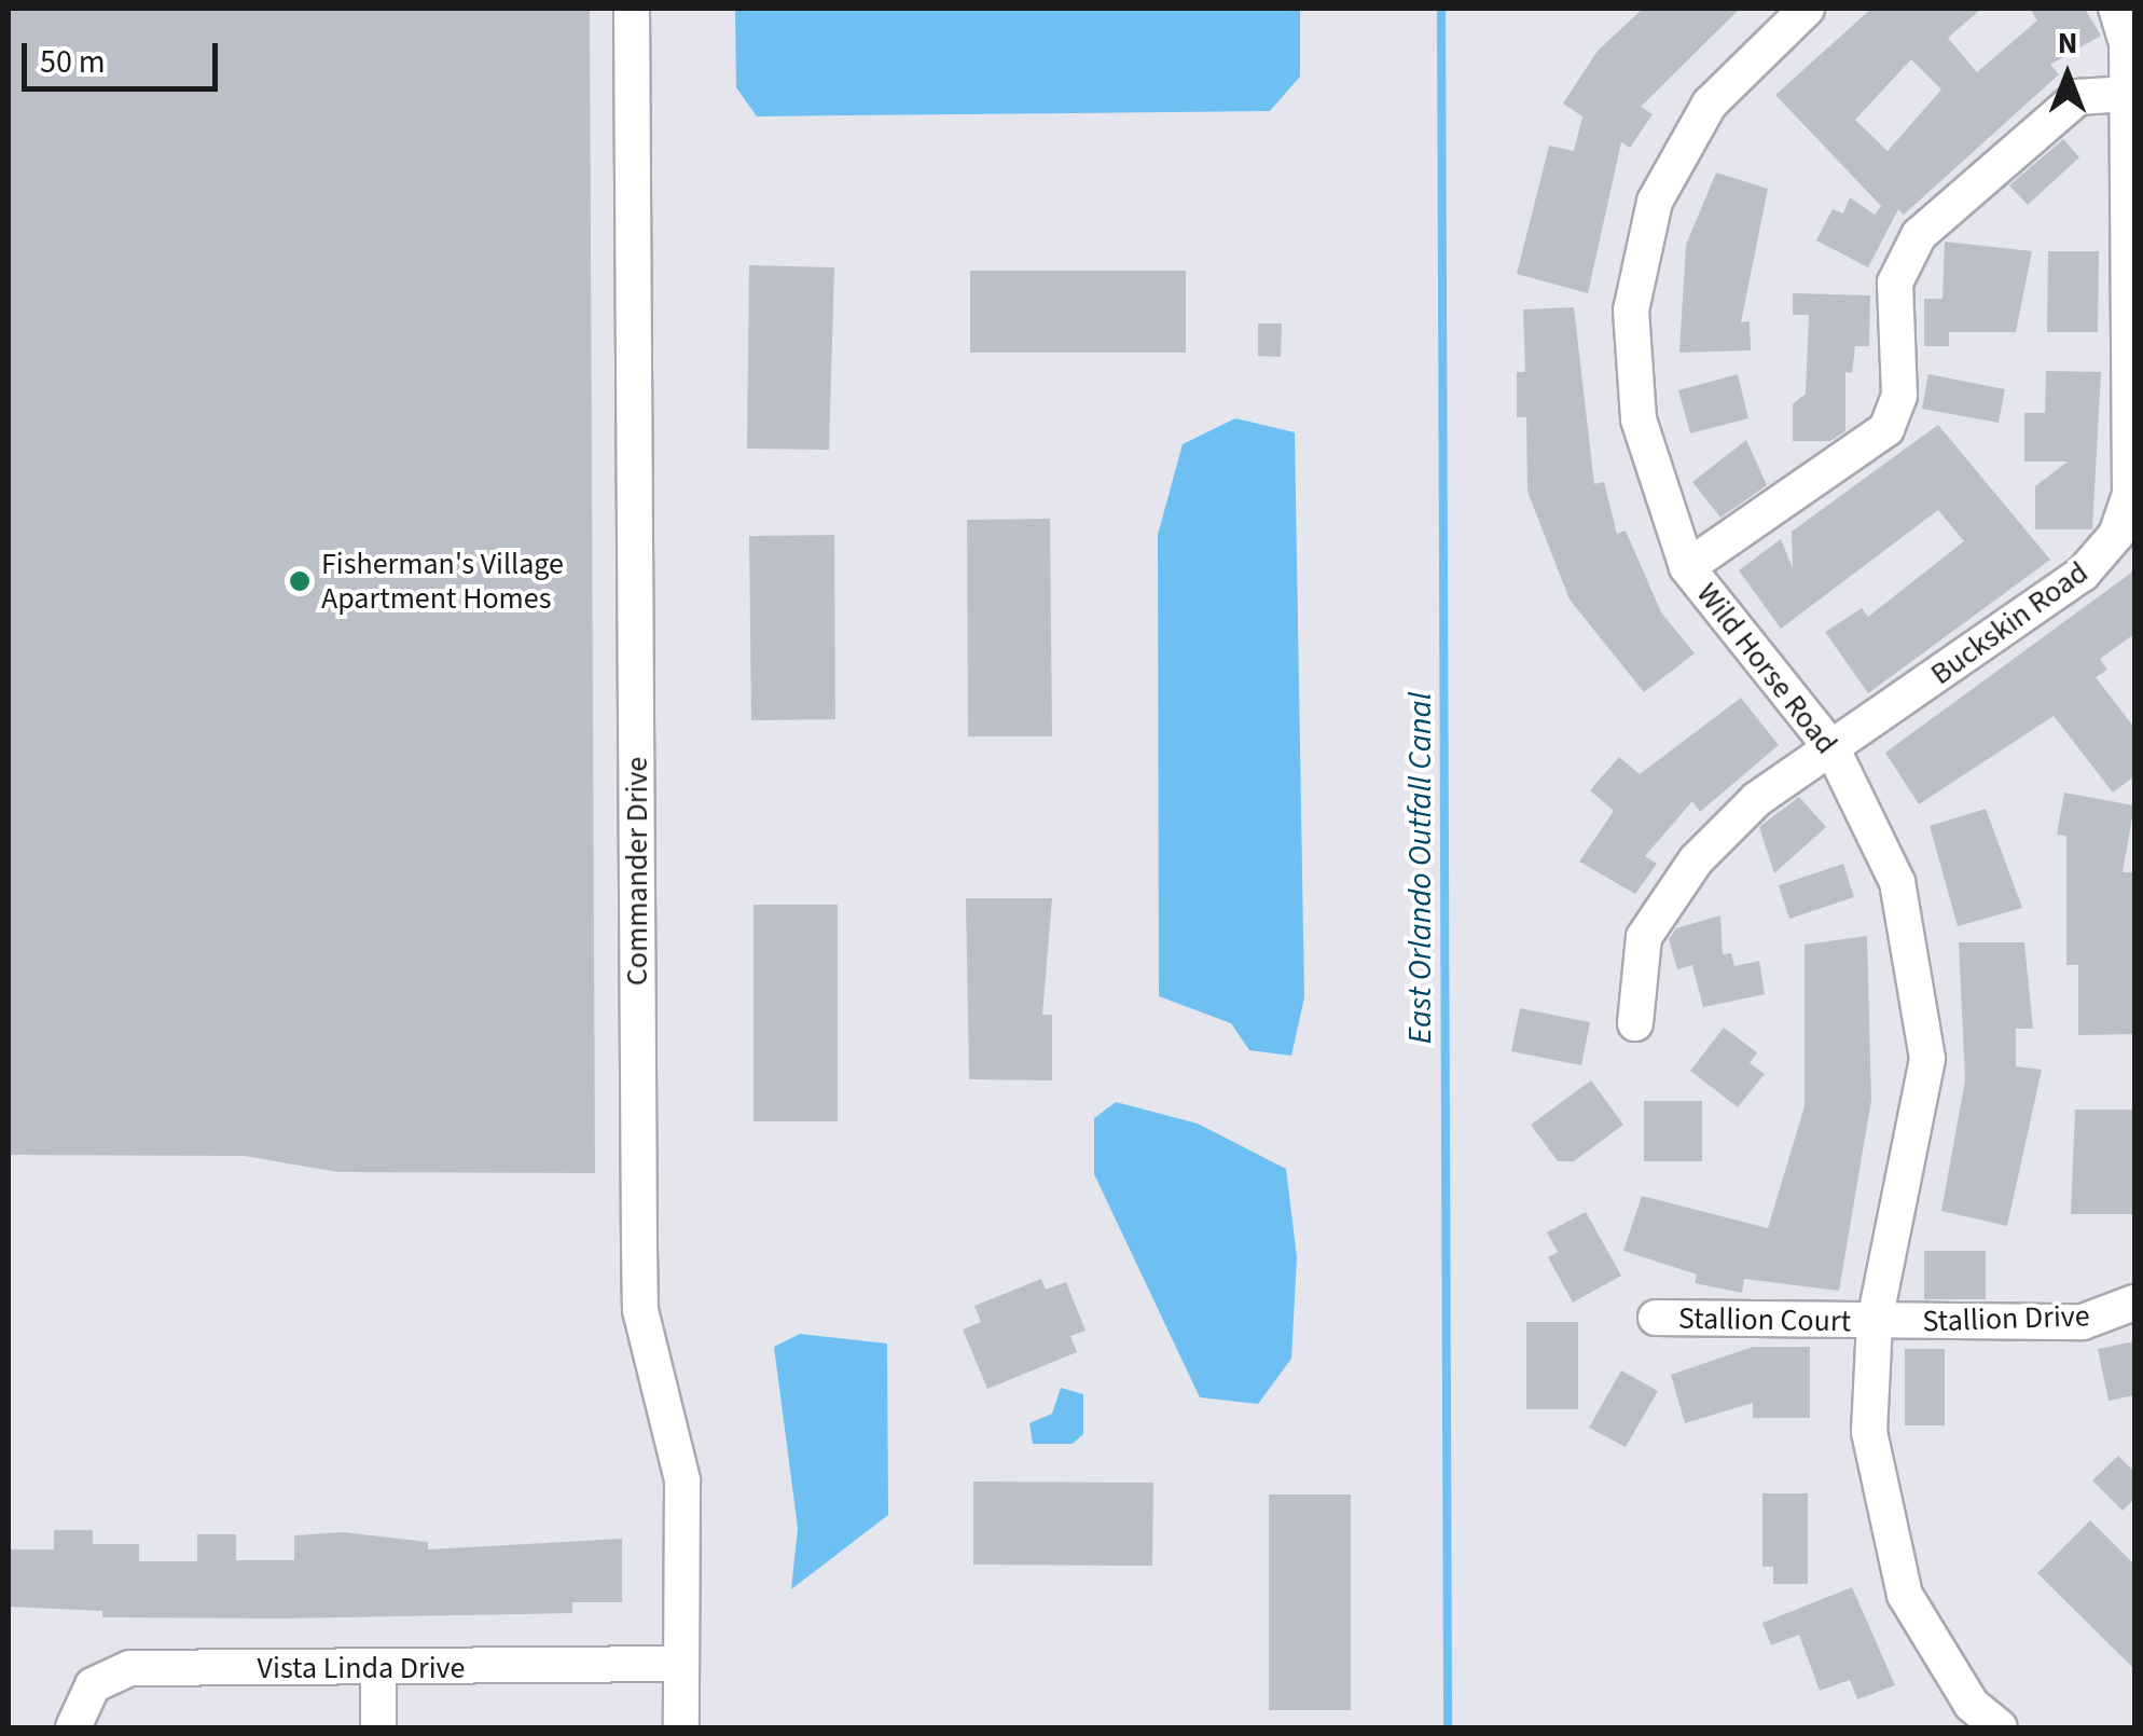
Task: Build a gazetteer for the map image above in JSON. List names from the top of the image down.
{
  "streets": {
    "street": [
      "Buckskin Road",
      "Wild Horse Road",
      "Commander Drive",
      "Stallion Drive",
      "Stallion Court",
      "Vista Linda Drive"
    ]
  },
  "crossings": [
    ["Buckskin Road", "Wild Horse Road"],
    ["Wild Horse Road", "Stallion Drive"],
    ["Wild Horse Road", "Stallion Court"],
    ["Commander Drive", "Vista Linda Drive"],
    ["Stallion Drive", "Stallion Court"]
  ],
  "water": ["East Orlando Outfall Canal"],
  "places": ["Fisherman's Village Apartment Homes"],
  "scale_bar": "50 m",
  "north": "top"
}
